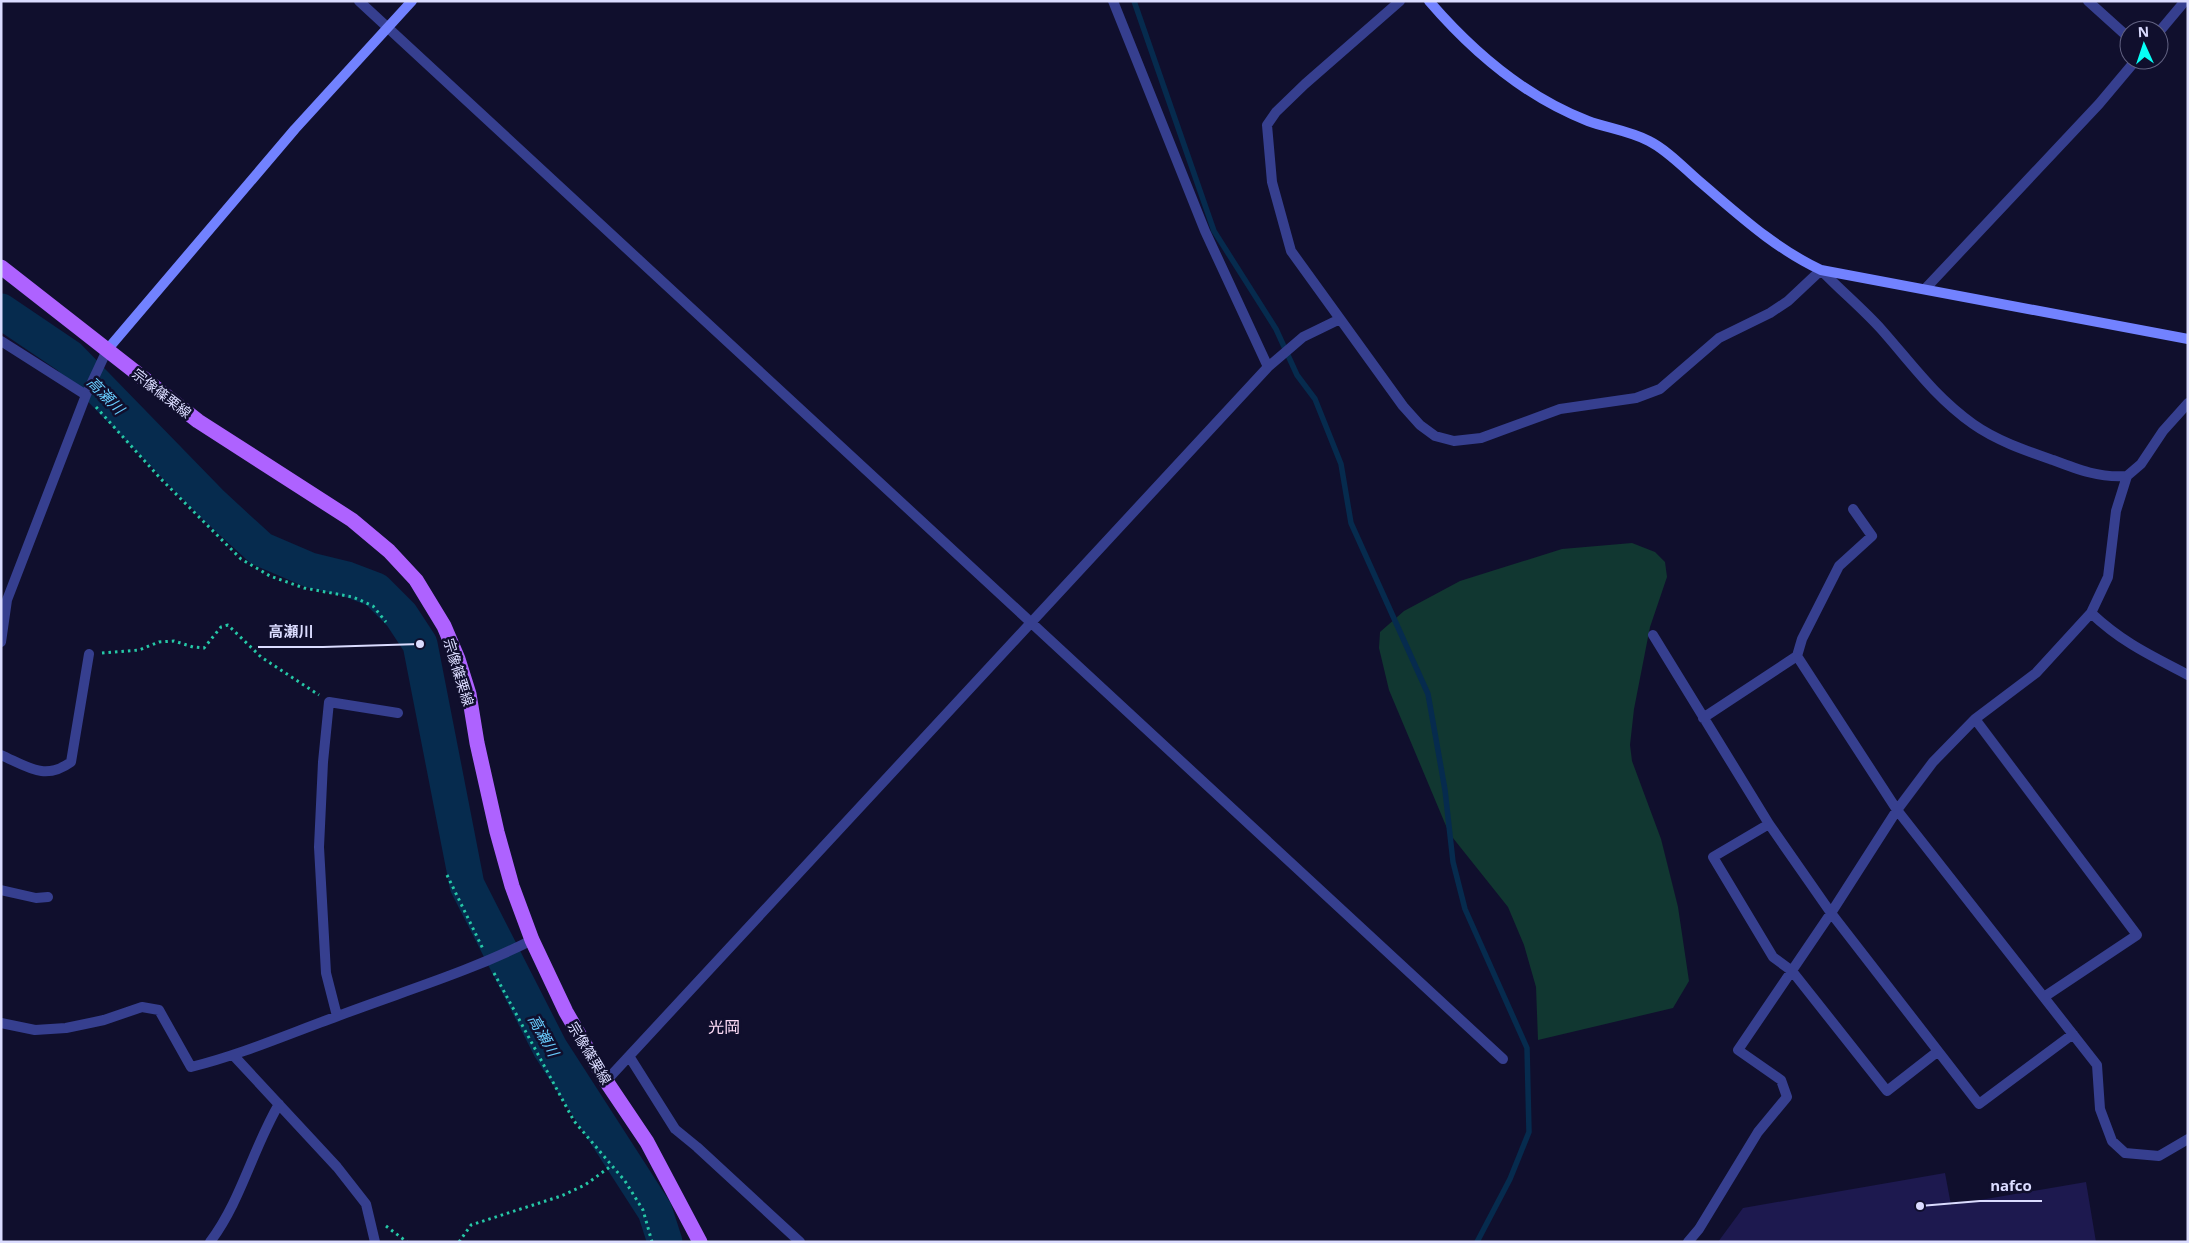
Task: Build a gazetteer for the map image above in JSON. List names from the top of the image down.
{
  "streets": {
    "main road": ["宗像篠栗線"]
  },
  "districts": ["光岡"],
  "water": ["高瀬川"],
  "places": ["高瀬川", "nafco"],
  "north": "top"
}
